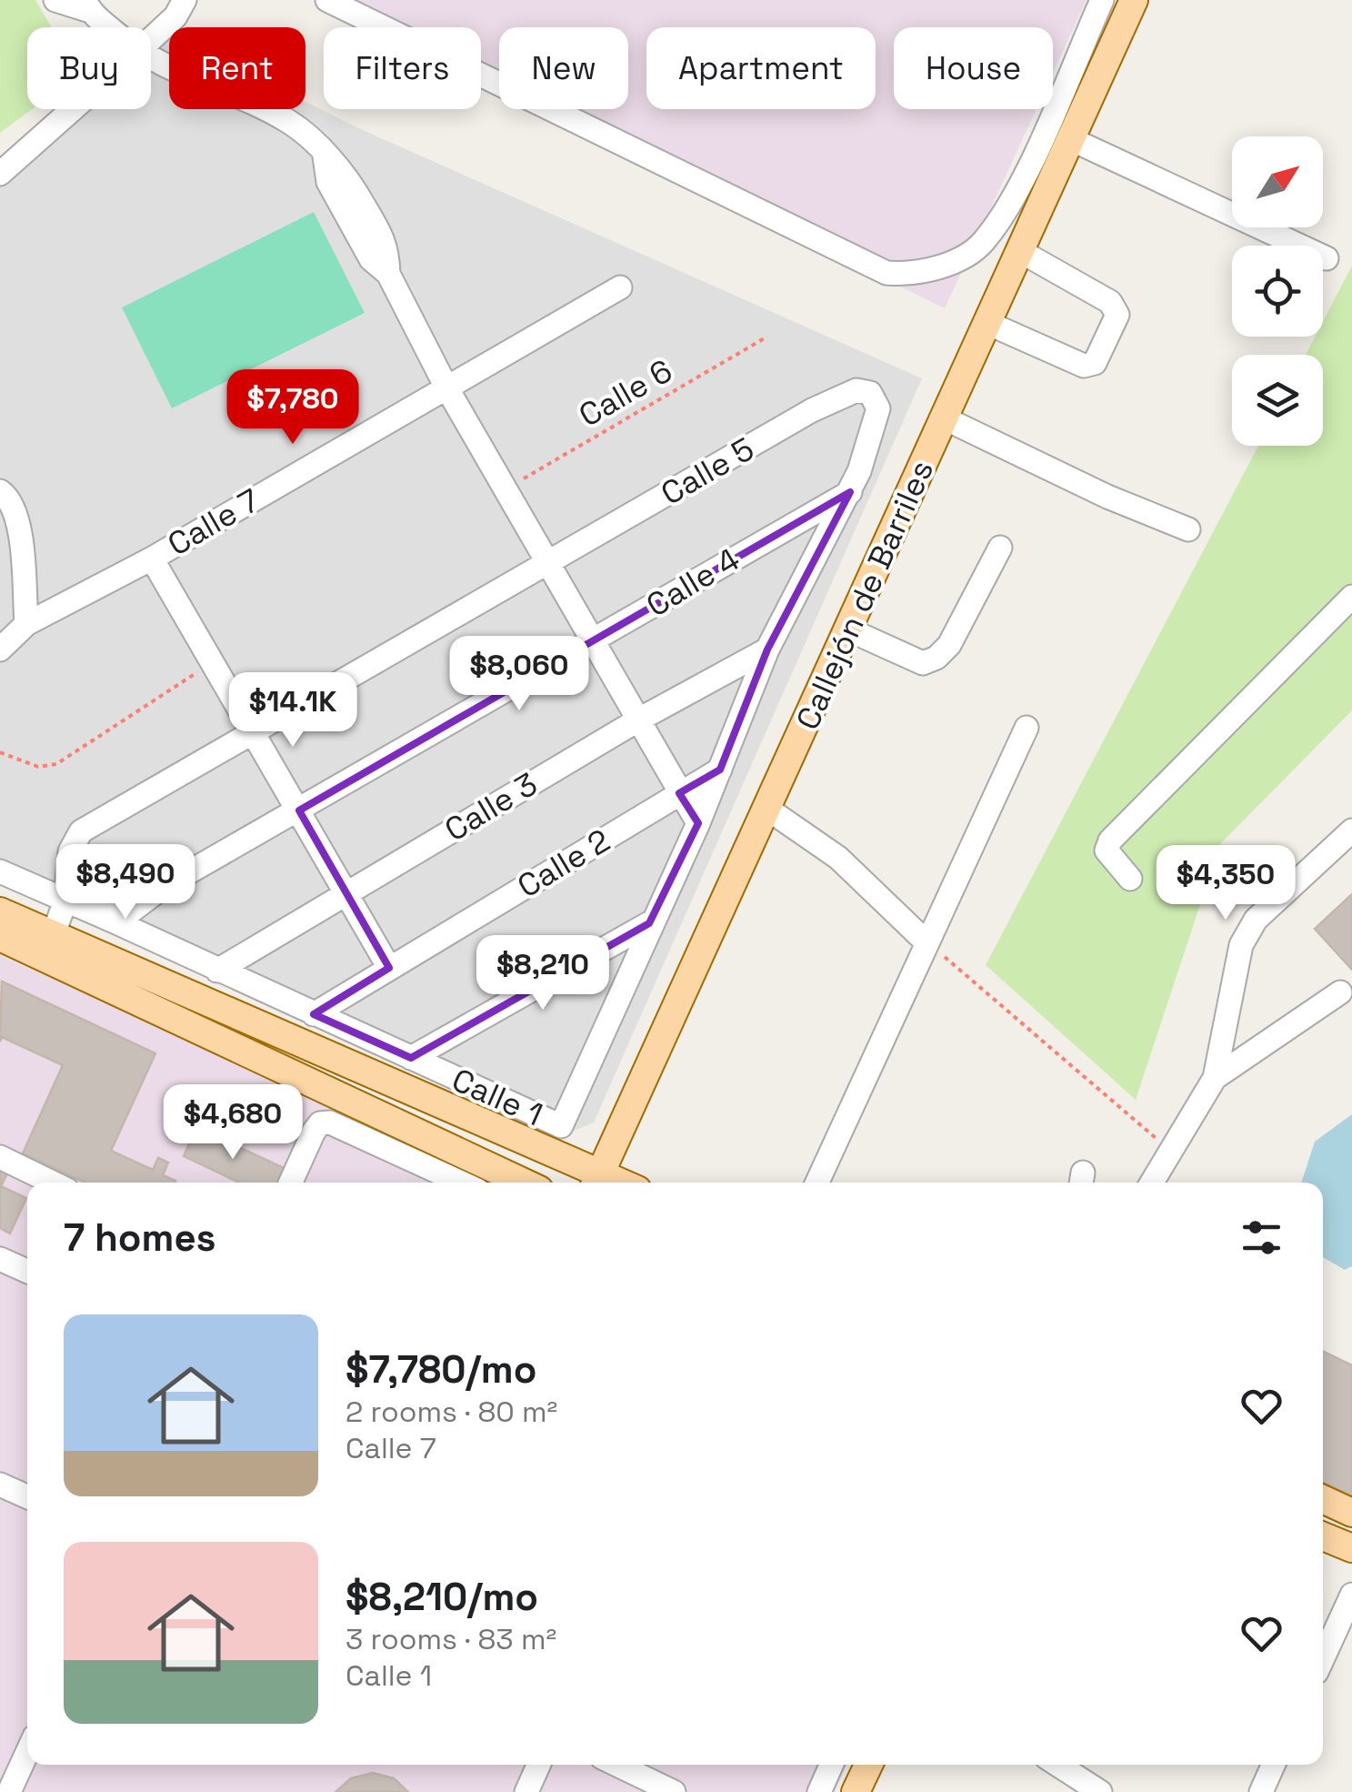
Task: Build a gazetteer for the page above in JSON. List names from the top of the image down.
{
  "streets": {
    "main road": ["Callejón de Barriles"],
    "street": [
      "Calle 5",
      "Calle 7",
      "Calle 4",
      "Calle 3",
      "Calle 2",
      "Calle 1"
    ],
    "path": ["Calle 6"]
  },
  "crossings": [
    ["Calle 5", "Calle 4"],
    ["Calle 5", "Calle 1"],
    ["Calle 4", "Calle 1"],
    ["Calle 3", "Calle 1"],
    ["Calle 2", "Calle 1"]
  ],
  "north": "top right",
  "page": {
    "chip": [
      "Buy",
      "Rent",
      "Filters",
      "New",
      "Apartment",
      "House"
    ],
    "price": [
      "$7,780",
      "$8,060",
      "$14.1K",
      "$8,490",
      "$4,350",
      "$8,210",
      "$4,680"
    ],
    "heading": "7 homes",
    "list": [
      {
        "name": "$7,780/mo",
        "note": "2 rooms · 80 m² · Calle 7"
      },
      {
        "name": "$8,210/mo",
        "note": "3 rooms · 83 m² · Calle 1"
      }
    ]
  }
}
